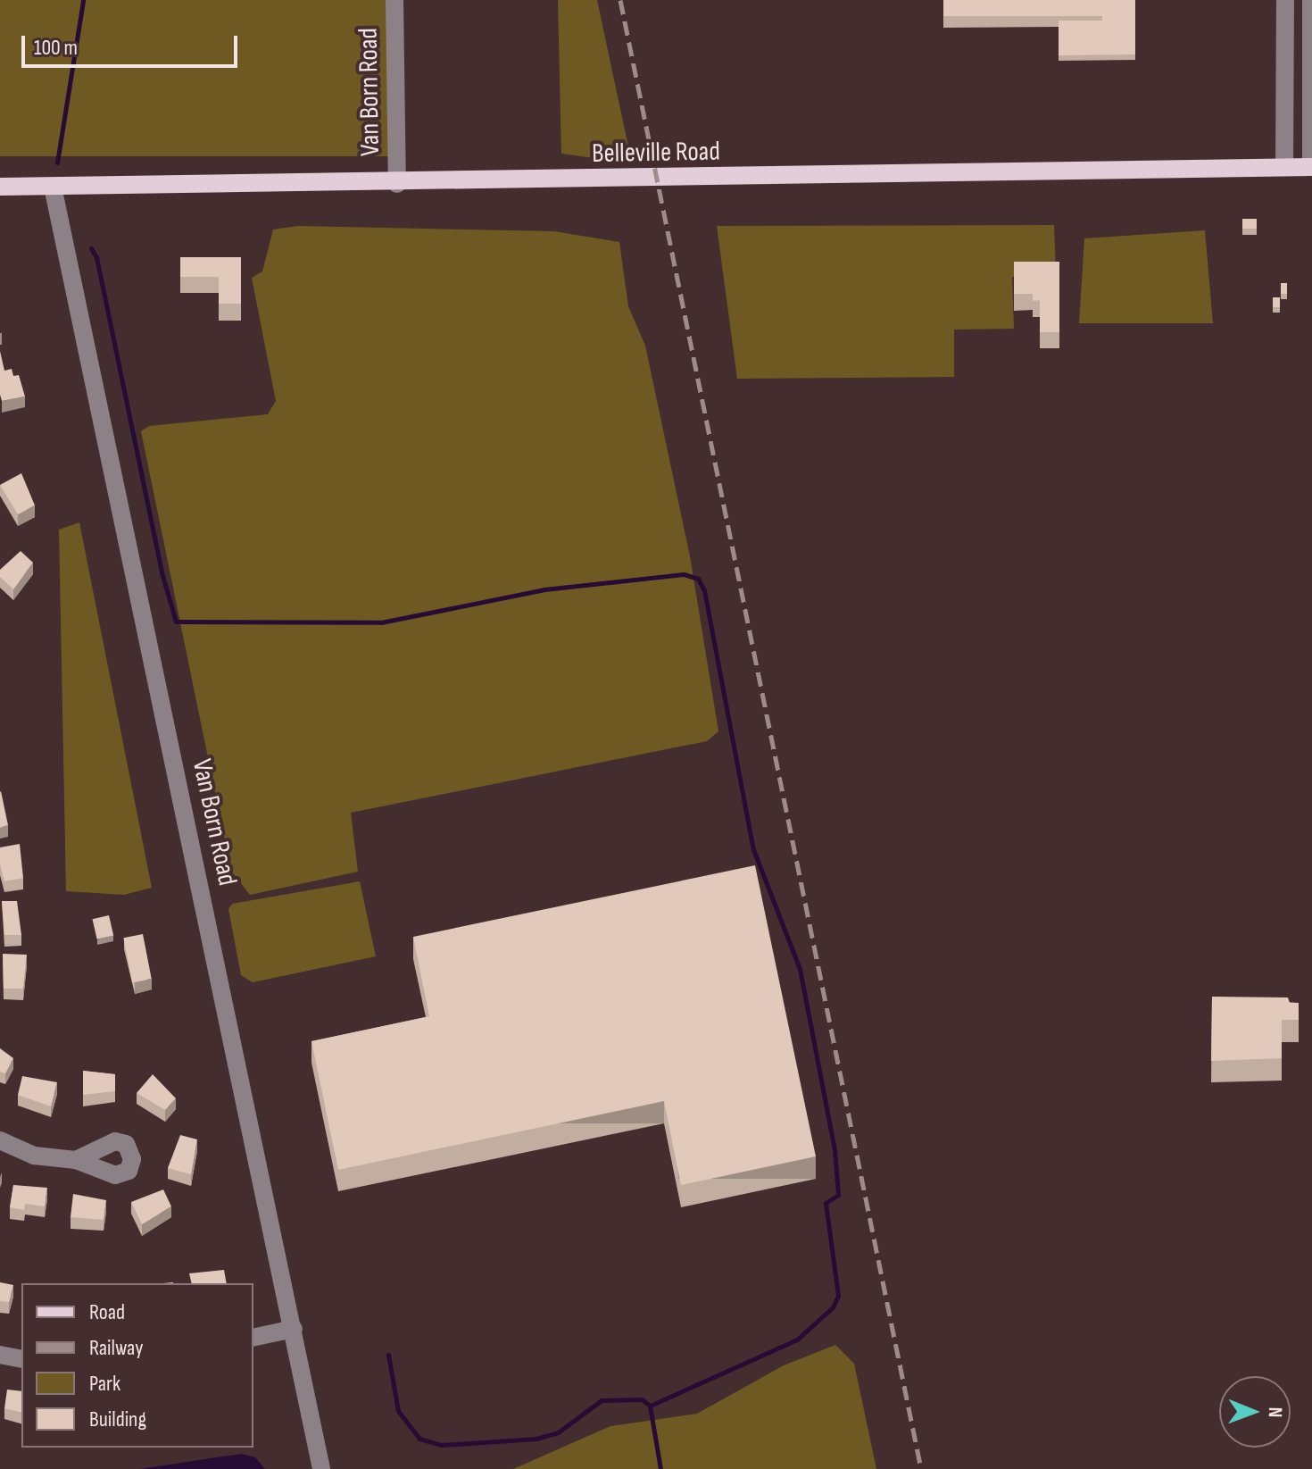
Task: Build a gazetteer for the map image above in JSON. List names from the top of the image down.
{
  "streets": {
    "main road": ["Belleville Road"],
    "street": ["Van Born Road"]
  },
  "crossings": [
    ["Van Born Road", "Belleville Road"]
  ],
  "legend": [
    "Road",
    "Railway",
    "Park",
    "Building"
  ],
  "scale_bar": "100 m",
  "north": "right"
}
